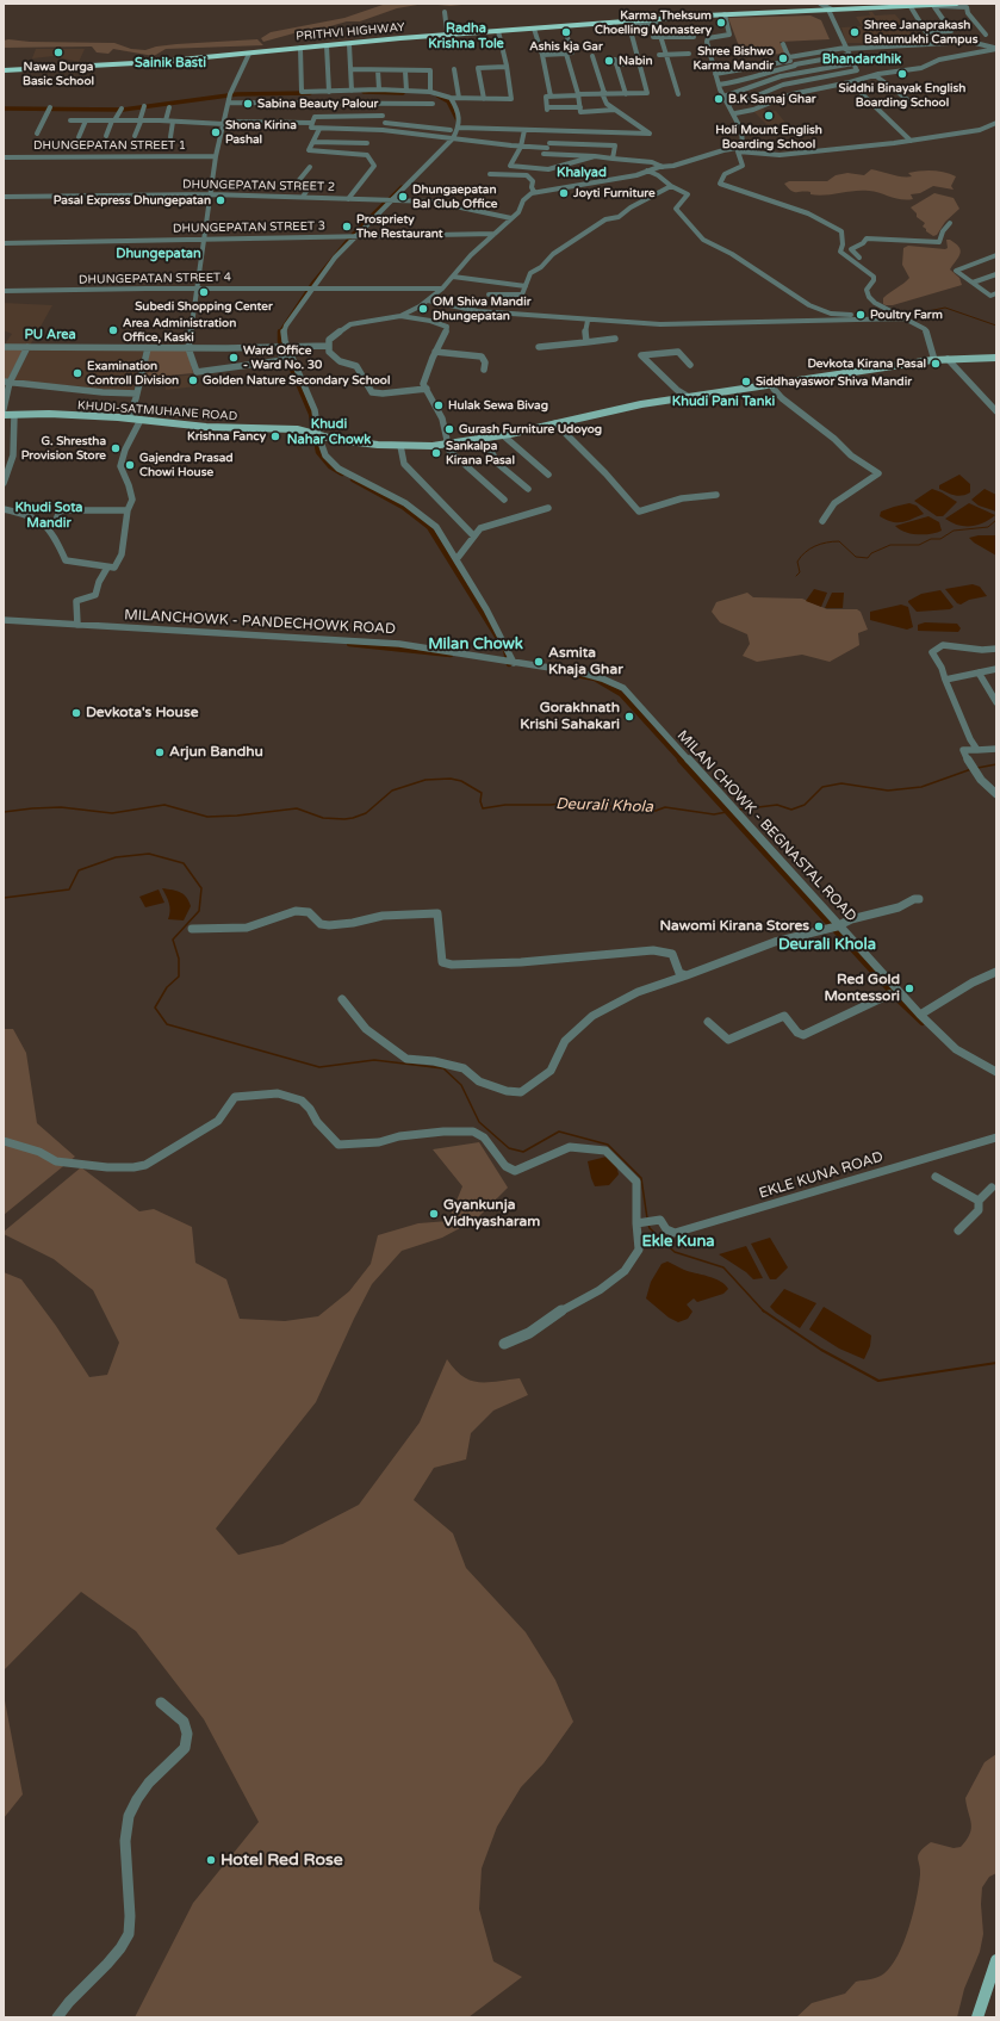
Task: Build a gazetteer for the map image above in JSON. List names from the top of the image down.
{
  "streets": {
    "highway": ["PRITHVI HIGHWAY"],
    "main road": ["KHUDI-SATMUHANE ROAD"],
    "street": [
      "DHUNGEPATAN STREET 1",
      "DHUNGEPATAN STREET 2",
      "DHUNGEPATAN STREET 3",
      "DHUNGEPATAN STREET 4",
      "MILANCHOWK - PANDECHOWK ROAD",
      "MILAN CHOWK - BEGNASTAL ROAD",
      "EKLE KUNA ROAD"
    ]
  },
  "crossings": [
    ["MILANCHOWK - PANDECHOWK ROAD", "MILAN CHOWK - BEGNASTAL ROAD"]
  ],
  "districts": [
    "Radha Krishna Tole",
    "Bhandardhik",
    "Sainik Basti",
    "Khalyad",
    "Dhungepatan",
    "PU Area",
    "Khudi Pani Tanki",
    "Khudi Nahar Chowk",
    "Khudi Sota Mandir",
    "Milan Chowk",
    "Deurali Khola",
    "Ekle Kuna"
  ],
  "water": ["Deurali Khola"],
  "places": [
    "Karma Theksum Choelling Monastery",
    "Ashis kja Gar",
    "Shree Janaprakash Bahumukhi Campus",
    "Nawa Durga Basic School",
    "Shree Bishwo Karma Mandir",
    "Nabin",
    "Siddhi Binayak English Boarding School",
    "B.K Samaj Ghar",
    "Sabina Beauty Palour",
    "Holi Mount English Boarding School",
    "Shona Kirina Pashal",
    "Joyti Furniture",
    "Dhungaepatan Bal Club Office",
    "Pasal Express Dhungepatan",
    "Prospriety The Restaurant",
    "Subedi Shopping Center",
    "OM Shiva Mandir Dhungepatan",
    "Poultry Farm",
    "Area Administration Office, Kaski",
    "Ward Office - Ward No. 30",
    "Devkota Kirana Pasal",
    "Examination Controll Division",
    "Golden Nature Secondary School",
    "Siddhayaswor Shiva Mandir",
    "Hulak Sewa Bivag",
    "Gurash Furniture Udoyog",
    "Krishna Fancy",
    "G. Shrestha Provision Store",
    "Sankalpa Kirana Pasal",
    "Gajendra Prasad Chowi House",
    "Asmita Khaja Ghar",
    "Devkota's House",
    "Gorakhnath Krishi Sahakari",
    "Arjun Bandhu",
    "Nawomi Kirana Stores",
    "Red Gold Montessori",
    "Gyankunja Vidhyasharam",
    "Hotel Red Rose"
  ]
}
